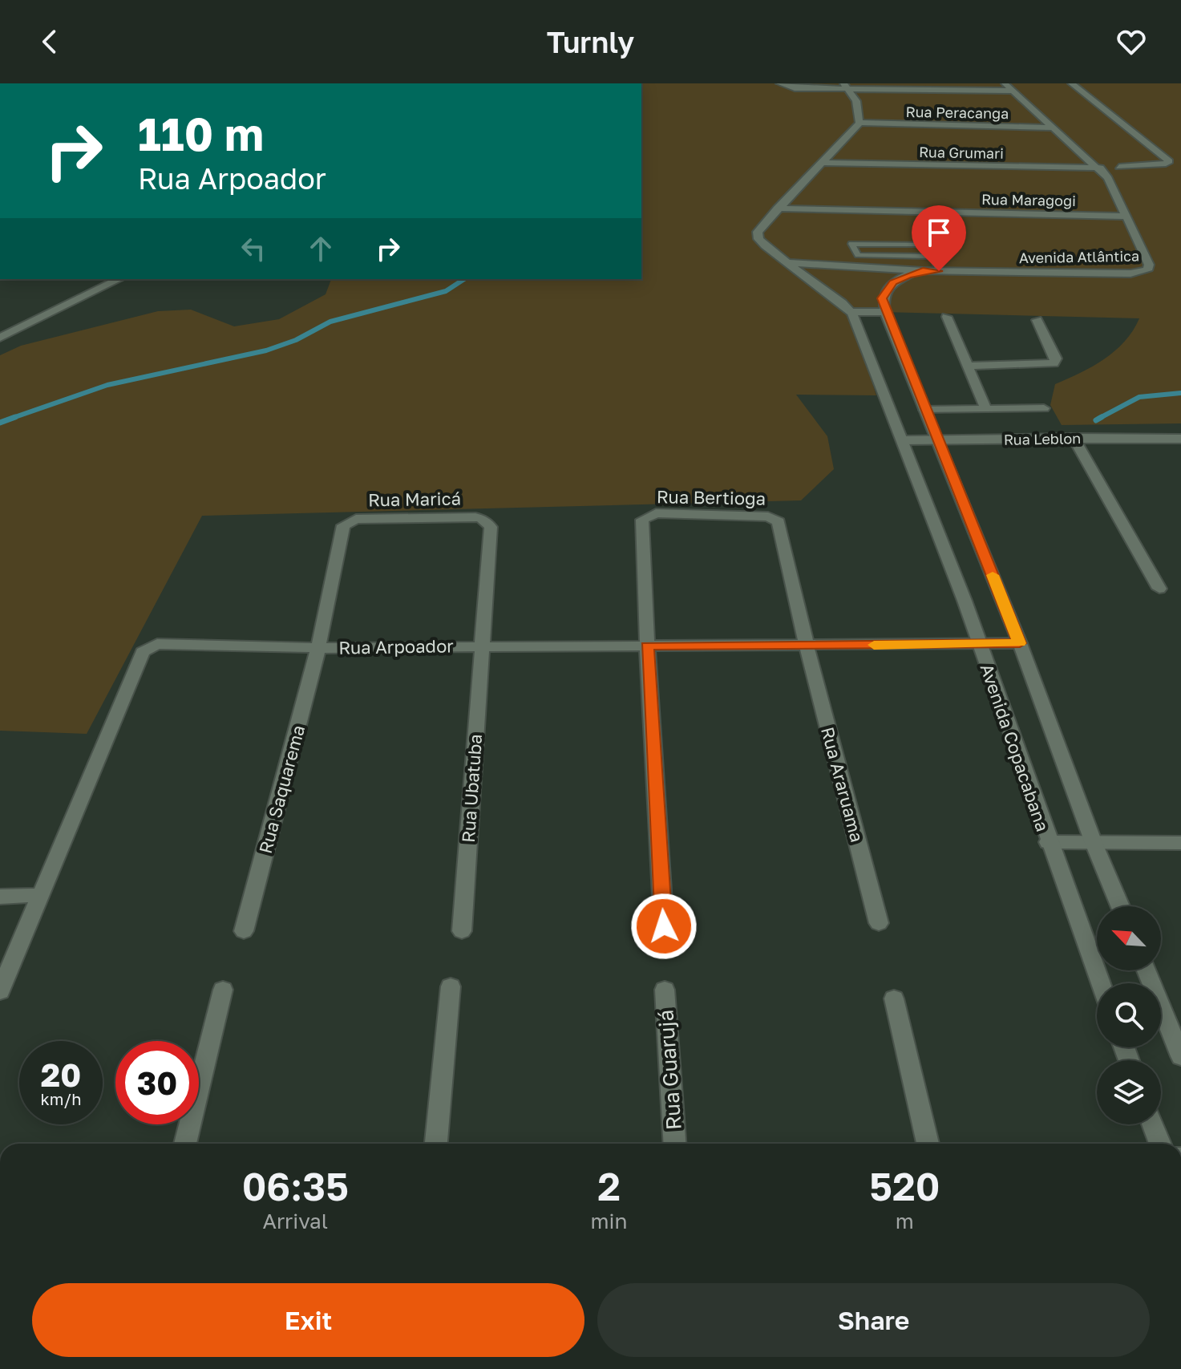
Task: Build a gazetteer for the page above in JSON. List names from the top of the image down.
{
  "streets": {
    "street": [
      "Rua Peracanga",
      "Rua Grumari",
      "Rua Maragogi",
      "Avenida Atlântica",
      "Rua Leblon",
      "Rua Bertioga",
      "Rua Maricá",
      "Rua Arpoador",
      "Avenida Copacabana",
      "Rua Araruama",
      "Rua Ubatuba",
      "Rua Saquarema",
      "Rua Guarujá"
    ]
  },
  "crossings": [
    ["Rua Peracanga", "Avenida Atlântica"],
    ["Rua Grumari", "Avenida Atlântica"],
    ["Rua Maragogi", "Avenida Atlântica"],
    ["Rua Leblon", "Avenida Copacabana"],
    ["Rua Bertioga", "Rua Arpoador"],
    ["Rua Bertioga", "Rua Araruama"],
    ["Rua Maricá", "Rua Arpoador"],
    ["Rua Maricá", "Rua Ubatuba"],
    ["Rua Maricá", "Rua Saquarema"],
    ["Rua Arpoador", "Avenida Copacabana"],
    ["Rua Arpoador", "Rua Araruama"],
    ["Rua Arpoador", "Rua Ubatuba"],
    ["Rua Arpoador", "Rua Saquarema"]
  ],
  "north": "top left",
  "page": {
    "header": "Turnly",
    "turn": ["110 m", "Rua Arpoador"],
    "speed": "20 km/h",
    "limit": "30",
    "eta": [
      "06:35",
      "Arrival",
      "2",
      "min",
      "520",
      "m"
    ],
    "buttons": ["Exit", "Share"]
  }
}
